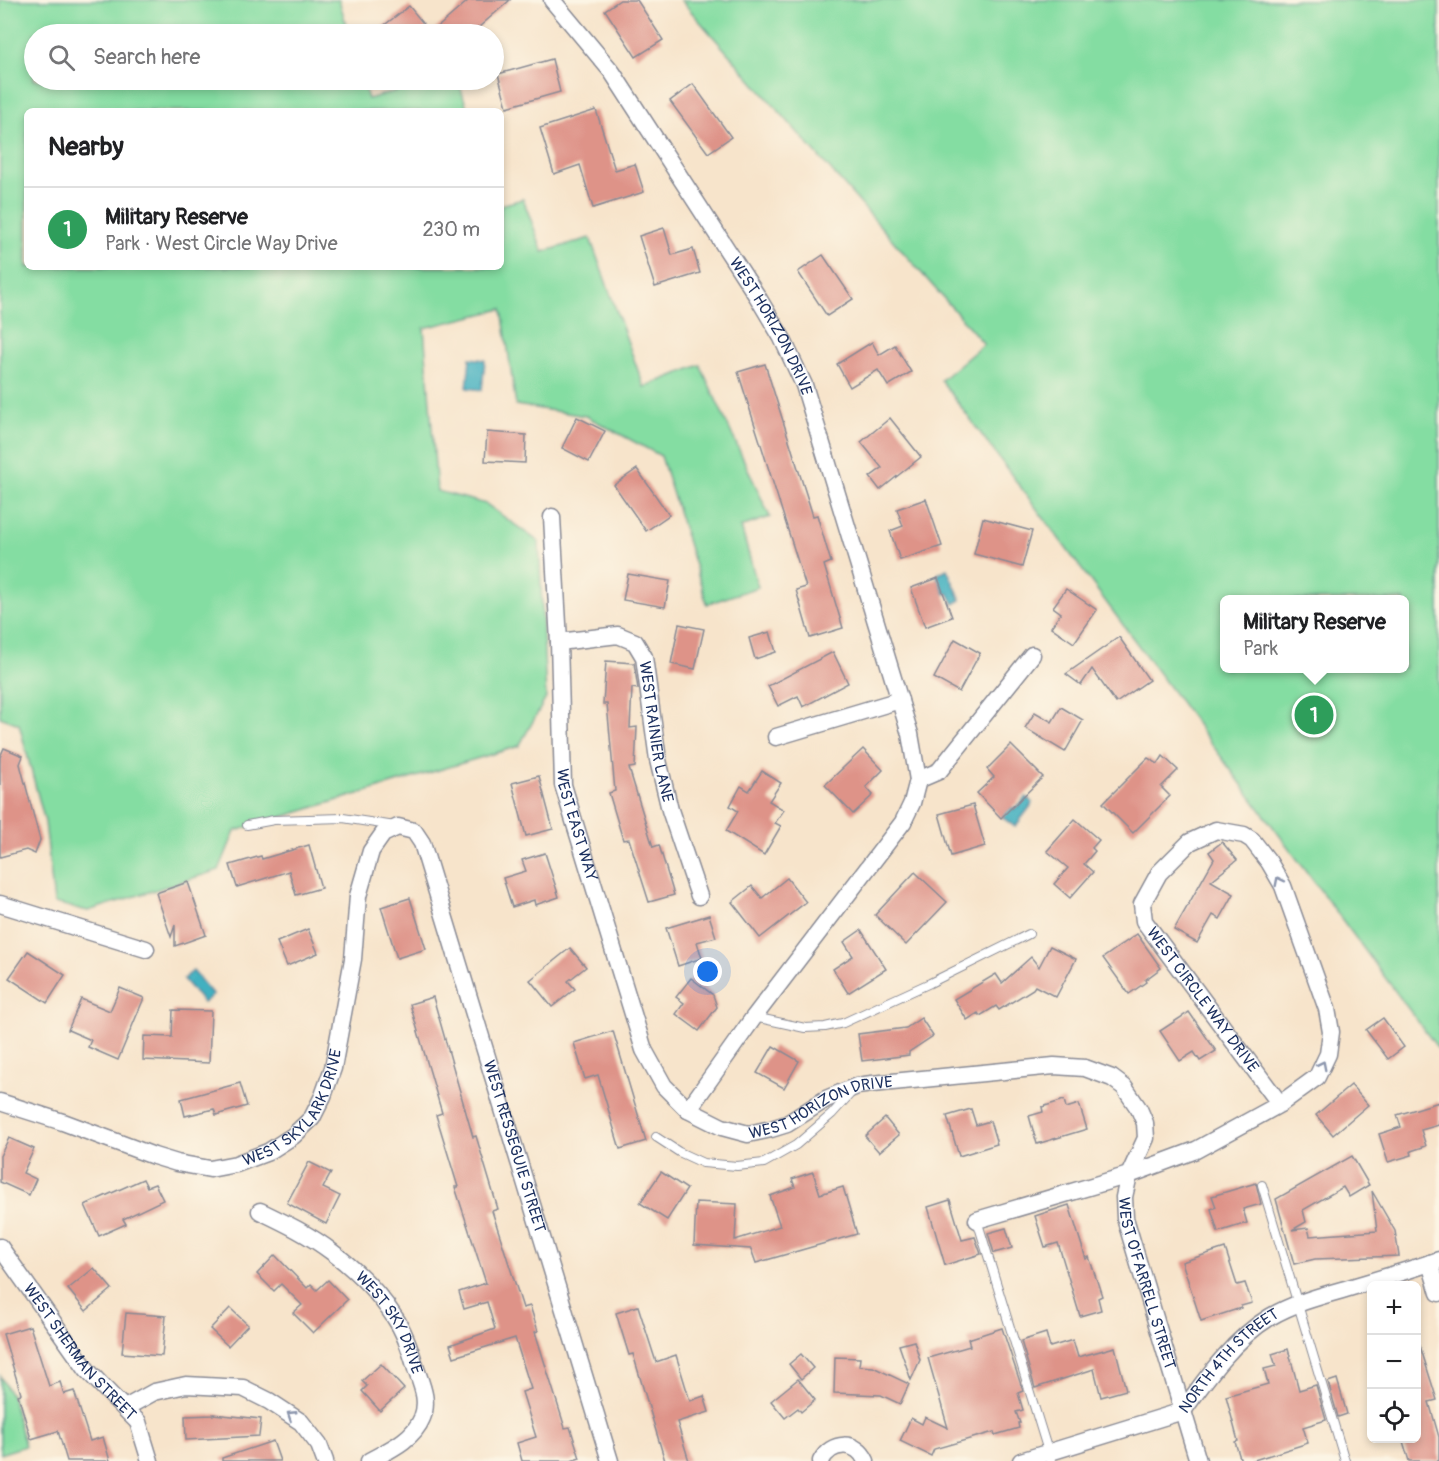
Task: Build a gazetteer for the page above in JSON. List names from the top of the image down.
{
  "streets": {
    "street": [
      "WEST HORIZON DRIVE",
      "WEST RAINIER LANE",
      "WEST EAST WAY",
      "WEST CIRCLE WAY DRIVE",
      "WEST SKYLARK DRIVE",
      "WEST RESSEGUIE STREET",
      "WEST O'FARRELL STREET",
      "WEST SKY DRIVE",
      "WEST SHERMAN STREET",
      "NORTH 4TH STREET"
    ]
  },
  "crossings": [
    ["WEST HORIZON DRIVE", "WEST EAST WAY"],
    ["WEST HORIZON DRIVE", "WEST CIRCLE WAY DRIVE"],
    ["WEST HORIZON DRIVE", "WEST O'FARRELL STREET"],
    ["WEST RAINIER LANE", "WEST EAST WAY"],
    ["WEST CIRCLE WAY DRIVE", "WEST O'FARRELL STREET"],
    ["WEST SKYLARK DRIVE", "WEST RESSEGUIE STREET"],
    ["WEST O'FARRELL STREET", "NORTH 4TH STREET"]
  ],
  "page": {
    "search": "Search here",
    "heading": "Nearby",
    "list": [
      {
        "mark": "1",
        "name": "Military Reserve",
        "note": "Park · West Circle Way Drive",
        "value": "230 m"
      }
    ],
    "popup": ["Military Reserve", "Park"],
    "pins": "1",
    "map_buttons": ["+", "−"]
  }
}
